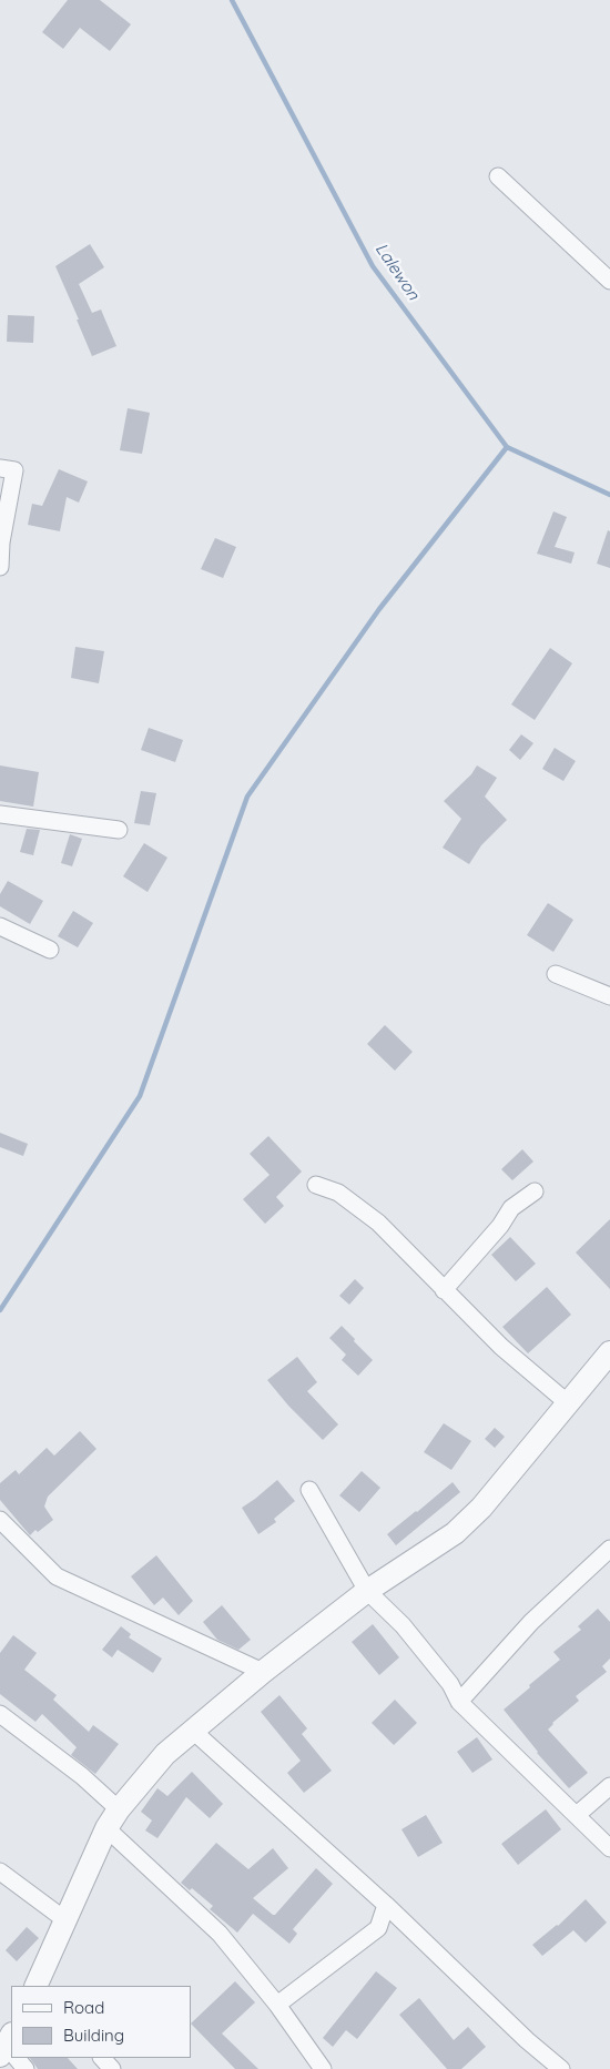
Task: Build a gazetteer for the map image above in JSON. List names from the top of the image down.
{
  "water": ["Lalewon"],
  "legend": ["Road", "Building"]
}
